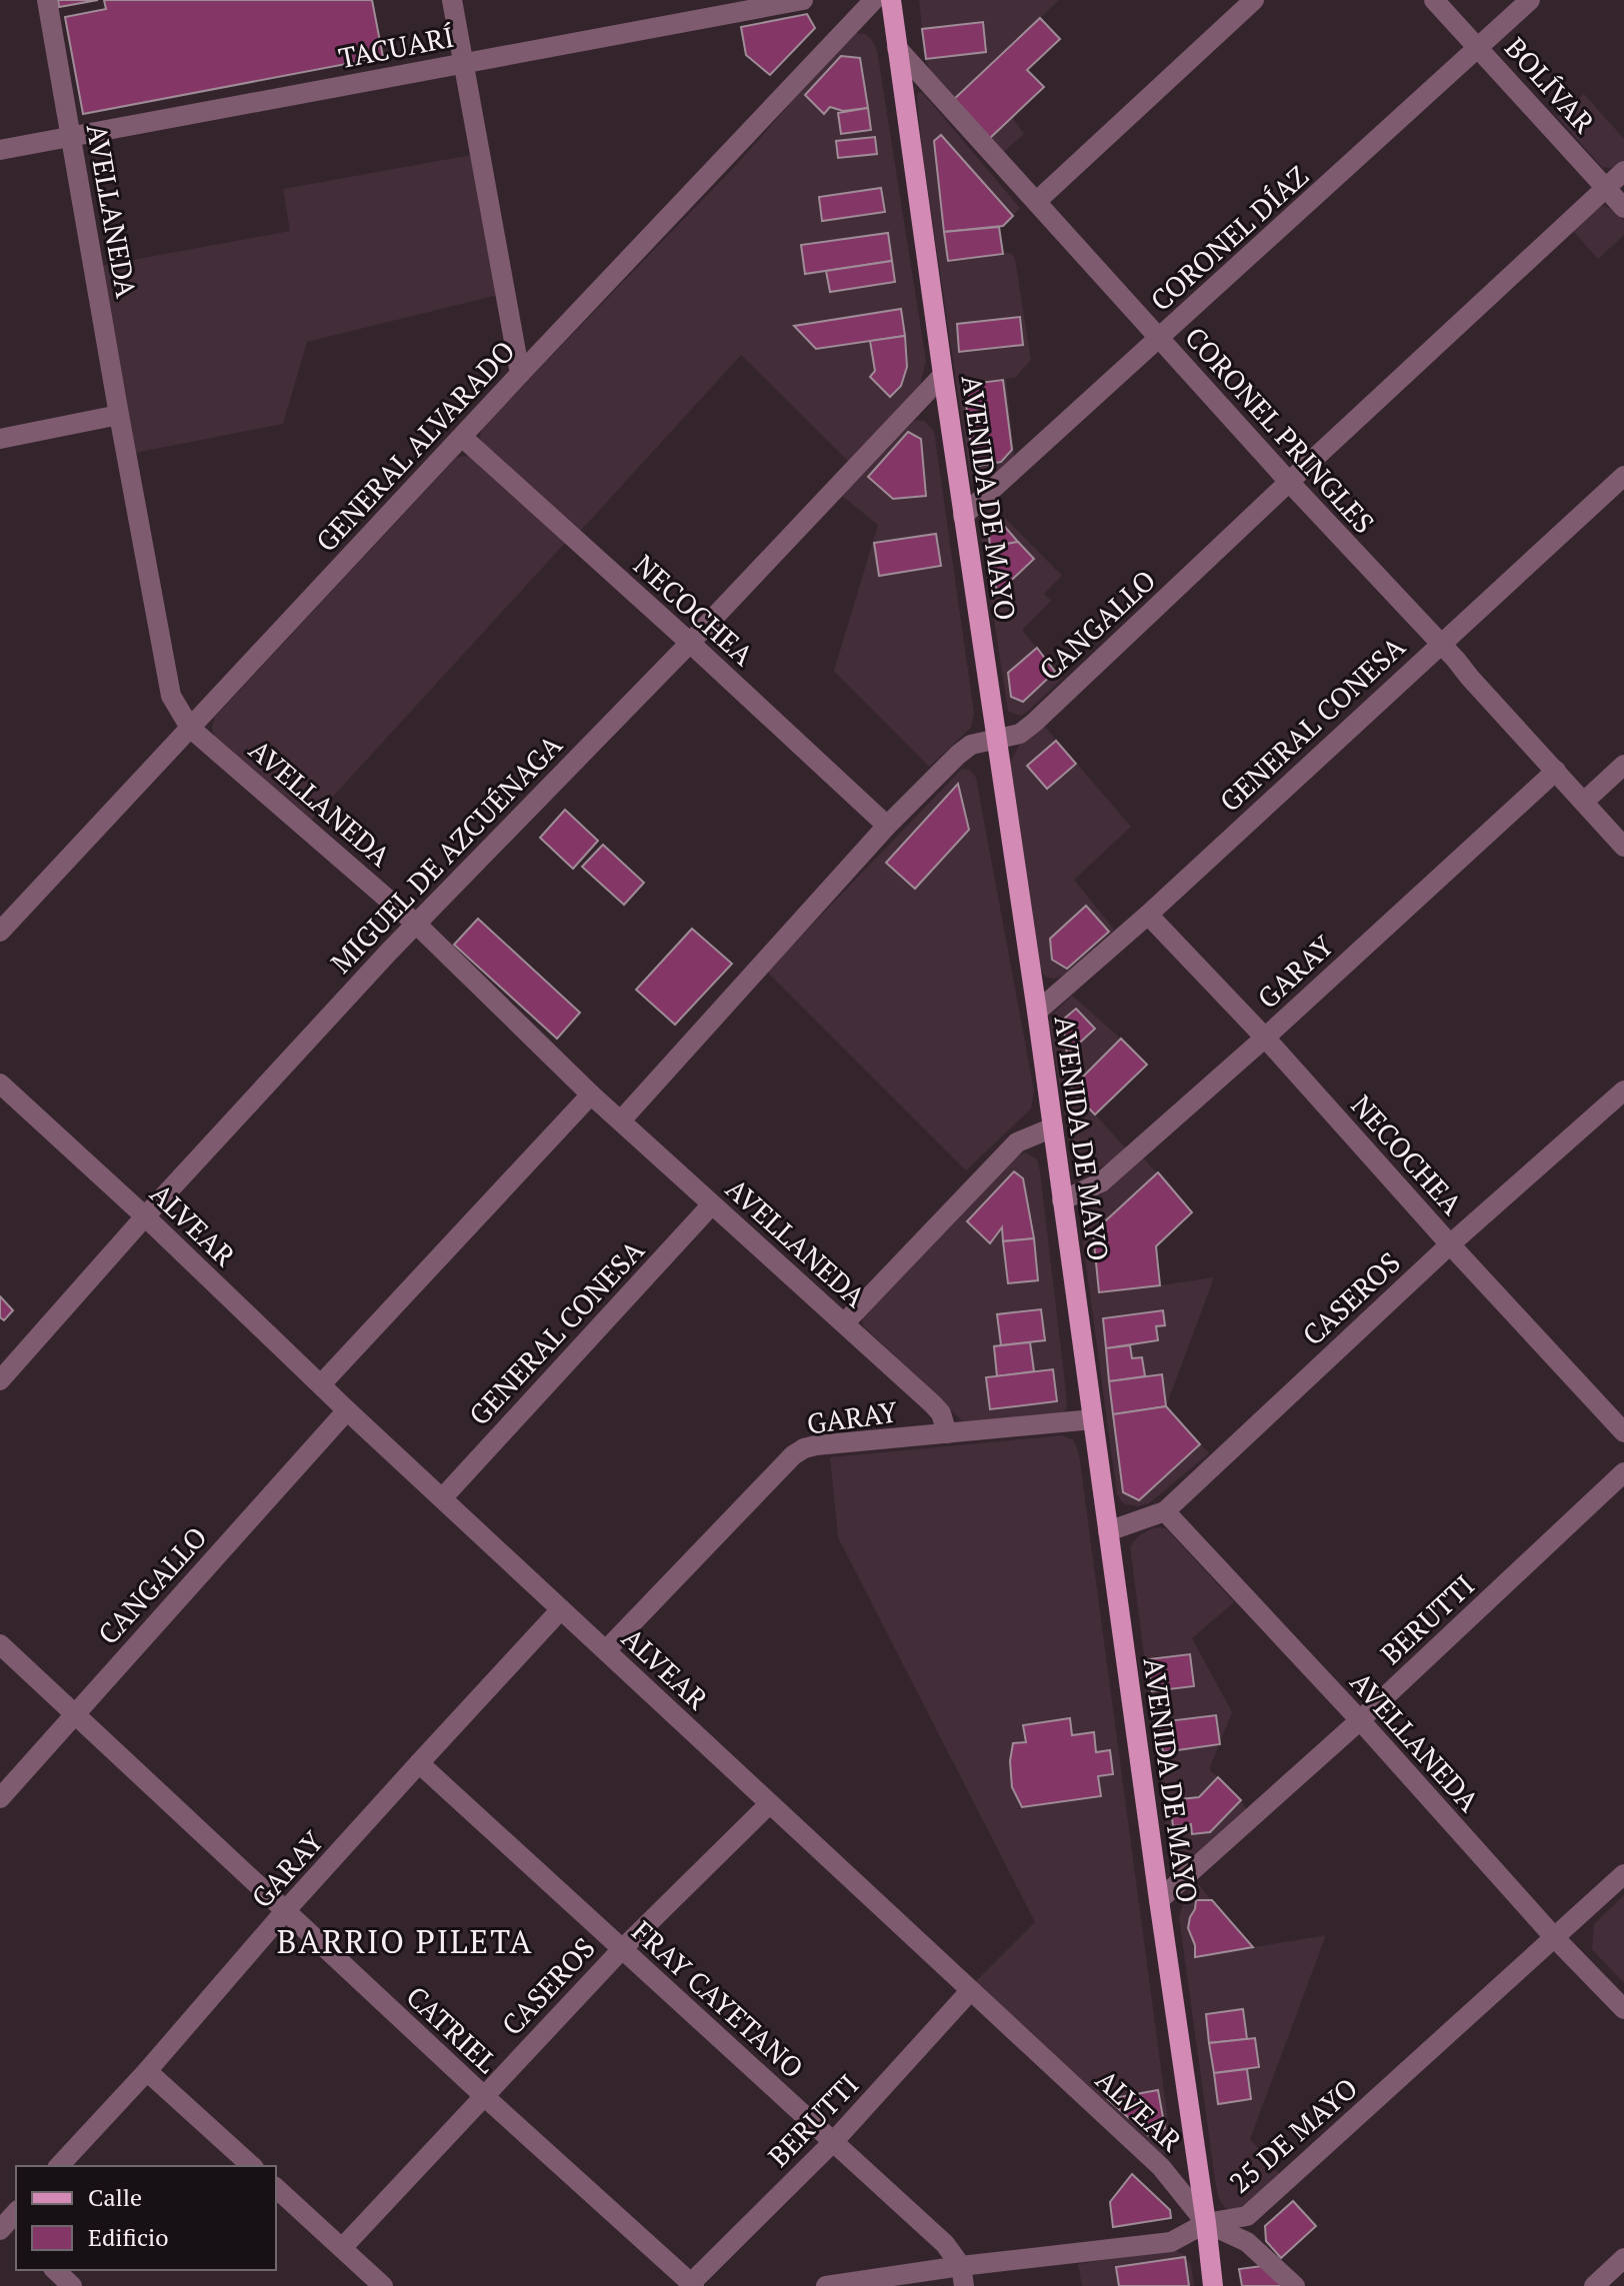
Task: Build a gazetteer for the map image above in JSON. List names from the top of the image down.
{
  "streets": {
    "main road": ["AVENIDA DE MAYO"],
    "street": [
      "TACUARÍ",
      "BOLÍVAR",
      "AVELLANEDA",
      "CORONEL DÍAZ",
      "CORONEL PRINGLES",
      "GENERAL ALVARADO",
      "NECOCHEA",
      "CANGALLO",
      "GENERAL CONESA",
      "MIGUEL DE AZCUÉNAGA",
      "GARAY",
      "ALVEAR",
      "CASEROS",
      "BERUTTI",
      "FRAY CAYETANO",
      "CATRIEL",
      "25 DE MAYO"
    ]
  },
  "crossings": [
    ["TACUARÍ", "AVELLANEDA"],
    ["BOLÍVAR", "CORONEL DÍAZ"],
    ["BOLÍVAR", "CANGALLO"],
    ["AVELLANEDA", "GENERAL ALVARADO"],
    ["AVELLANEDA", "CANGALLO"],
    ["AVELLANEDA", "GENERAL CONESA"],
    ["AVELLANEDA", "MIGUEL DE AZCUÉNAGA"],
    ["AVELLANEDA", "GARAY"],
    ["AVELLANEDA", "CASEROS"],
    ["AVELLANEDA", "BERUTTI"],
    ["AVELLANEDA", "25 DE MAYO"],
    ["CORONEL DÍAZ", "CORONEL PRINGLES"],
    ["CORONEL DÍAZ", "AVENIDA DE MAYO"],
    ["CORONEL PRINGLES", "AVENIDA DE MAYO"],
    ["CORONEL PRINGLES", "CANGALLO"],
    ["CORONEL PRINGLES", "GENERAL CONESA"],
    ["CORONEL PRINGLES", "GARAY"],
    ["GENERAL ALVARADO", "NECOCHEA"],
    ["AVENIDA DE MAYO", "CANGALLO"],
    ["AVENIDA DE MAYO", "GENERAL CONESA"],
    ["AVENIDA DE MAYO", "MIGUEL DE AZCUÉNAGA"],
    ["AVENIDA DE MAYO", "GARAY"],
    ["AVENIDA DE MAYO", "ALVEAR"],
    ["AVENIDA DE MAYO", "CASEROS"],
    ["AVENIDA DE MAYO", "BERUTTI"],
    ["AVENIDA DE MAYO", "25 DE MAYO"],
    ["NECOCHEA", "CANGALLO"],
    ["NECOCHEA", "GENERAL CONESA"],
    ["NECOCHEA", "MIGUEL DE AZCUÉNAGA"],
    ["NECOCHEA", "GARAY"],
    ["NECOCHEA", "CASEROS"],
    ["CANGALLO", "ALVEAR"],
    ["CANGALLO", "CATRIEL"],
    ["GENERAL CONESA", "ALVEAR"],
    ["MIGUEL DE AZCUÉNAGA", "ALVEAR"],
    ["GARAY", "ALVEAR"],
    ["GARAY", "FRAY CAYETANO"],
    ["GARAY", "CATRIEL"],
    ["ALVEAR", "CASEROS"],
    ["ALVEAR", "BERUTTI"],
    ["ALVEAR", "25 DE MAYO"],
    ["CASEROS", "FRAY CAYETANO"],
    ["CASEROS", "CATRIEL"],
    ["BERUTTI", "FRAY CAYETANO"],
    ["BERUTTI", "CATRIEL"],
    ["FRAY CAYETANO", "25 DE MAYO"]
  ],
  "districts": ["BARRIO PILETA"],
  "legend": ["Calle", "Edificio"]
}
